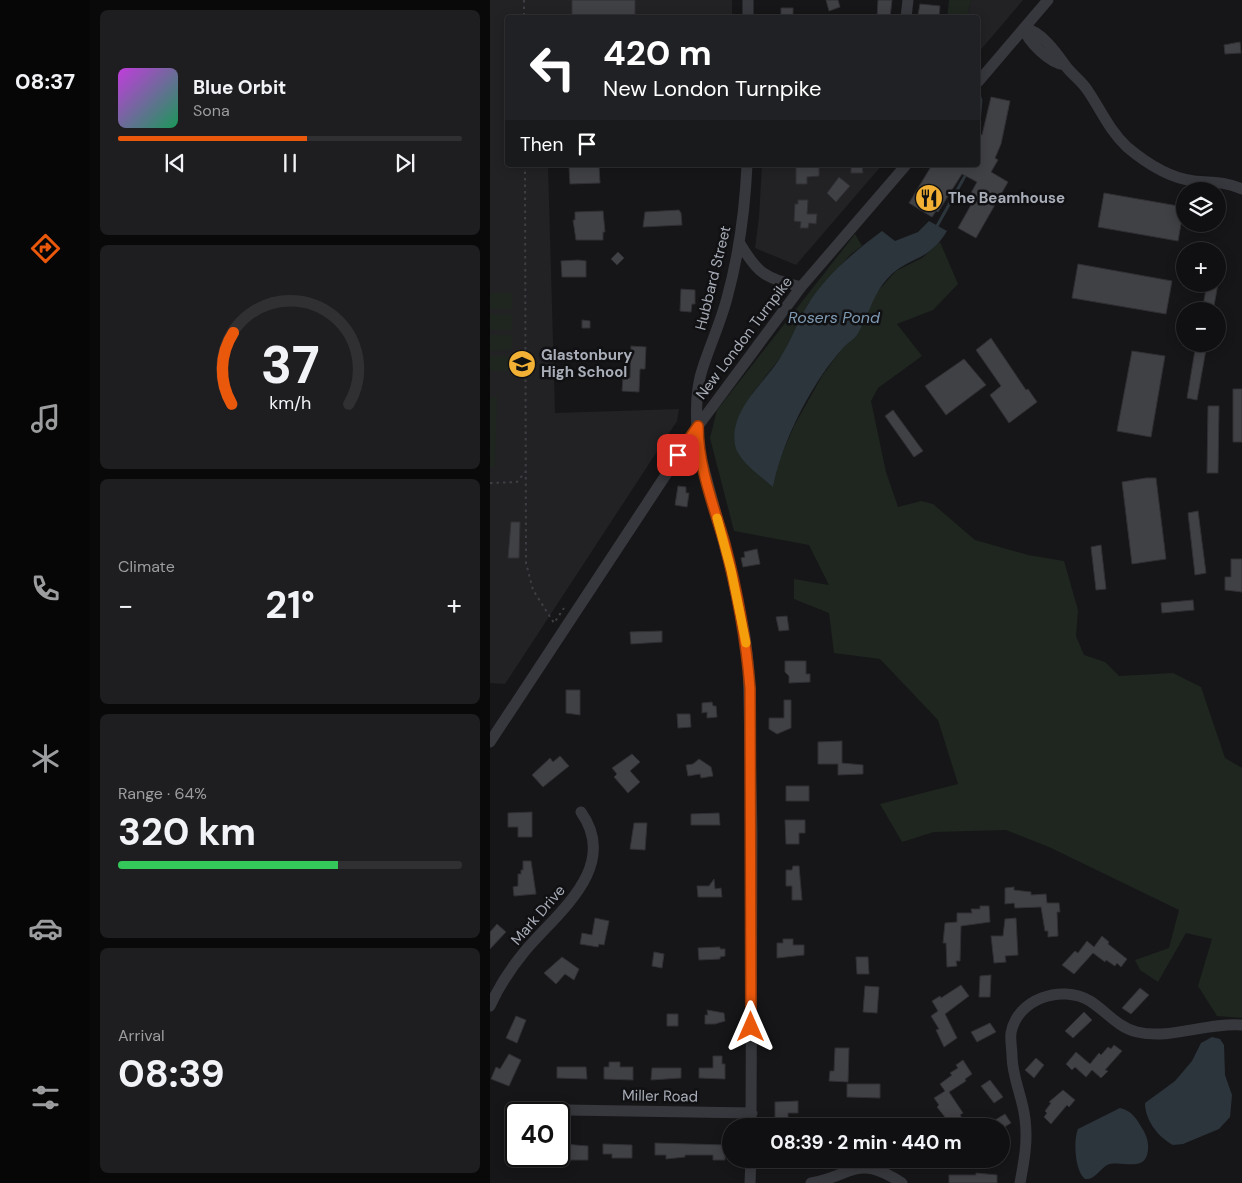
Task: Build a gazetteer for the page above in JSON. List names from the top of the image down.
{
  "streets": {
    "street": [
      "Hubbard Street",
      "New London Turnpike",
      "Mark Drive",
      "Miller Road"
    ]
  },
  "crossings": [
    ["Hubbard Street", "New London Turnpike"],
    ["Hubbard Street", "Miller Road"]
  ],
  "water": ["Rosers Pond"],
  "places": {
    "restaurant": ["The Beamhouse"],
    "school or university": ["Glastonbury High School"]
  },
  "page": {
    "tabs": "08:37",
    "turn": ["420 m", "New London Turnpike"],
    "song": ["Blue Orbit", "Sona"],
    "then": "Then",
    "map_buttons": ["+", "−"],
    "tile": [
      "Climate",
      ["Range · 64%", "320 km"],
      ["Arrival", "08:39"]
    ],
    "heat": ["−", "21°", "+"],
    "limit": "40",
    "trip": "08:39 · 2 min · 440 m",
    "gauge": ["37", "km/h"]
  }
}
